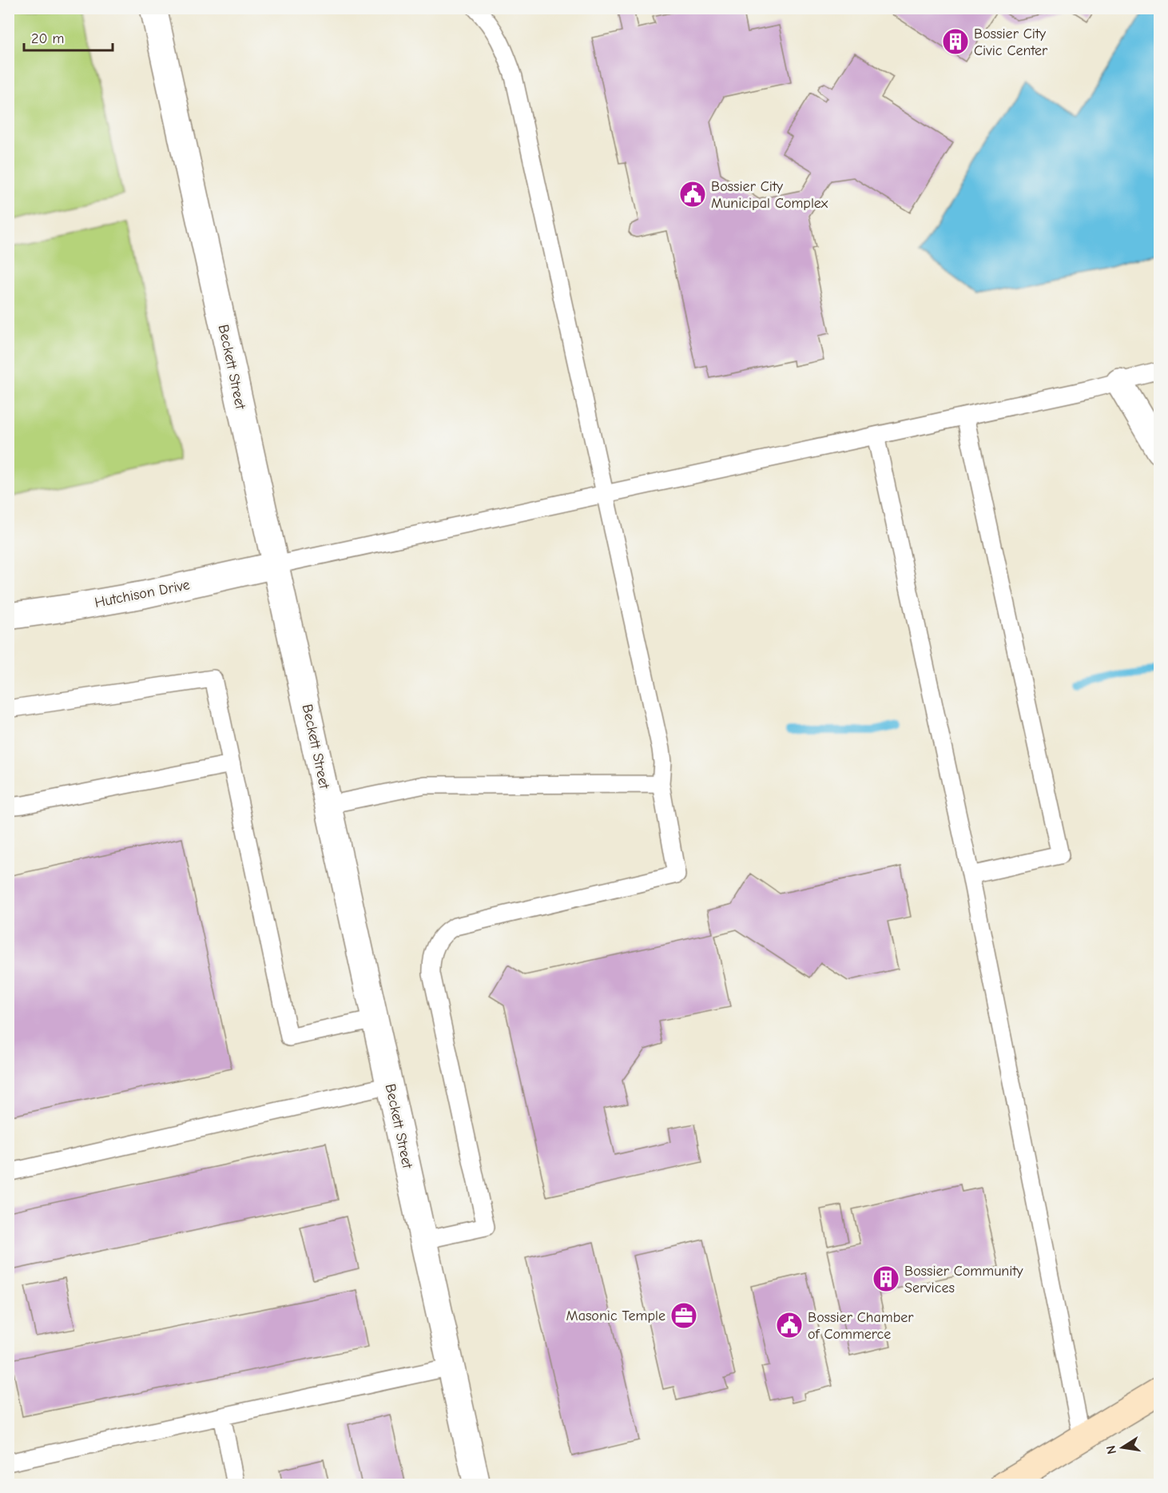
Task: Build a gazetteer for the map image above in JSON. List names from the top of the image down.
{
  "streets": {
    "street": ["Beckett Street", "Hutchison Drive"]
  },
  "crossings": [
    ["Beckett Street", "Hutchison Drive"]
  ],
  "places": {
    "building": ["Bossier City Civic Center", "Bossier Community Services"],
    "public building": ["Bossier City Municipal Complex", "Bossier Chamber of Commerce"],
    "office": ["Masonic Temple"]
  },
  "scale_bar": "20 m",
  "north": "left"
}
